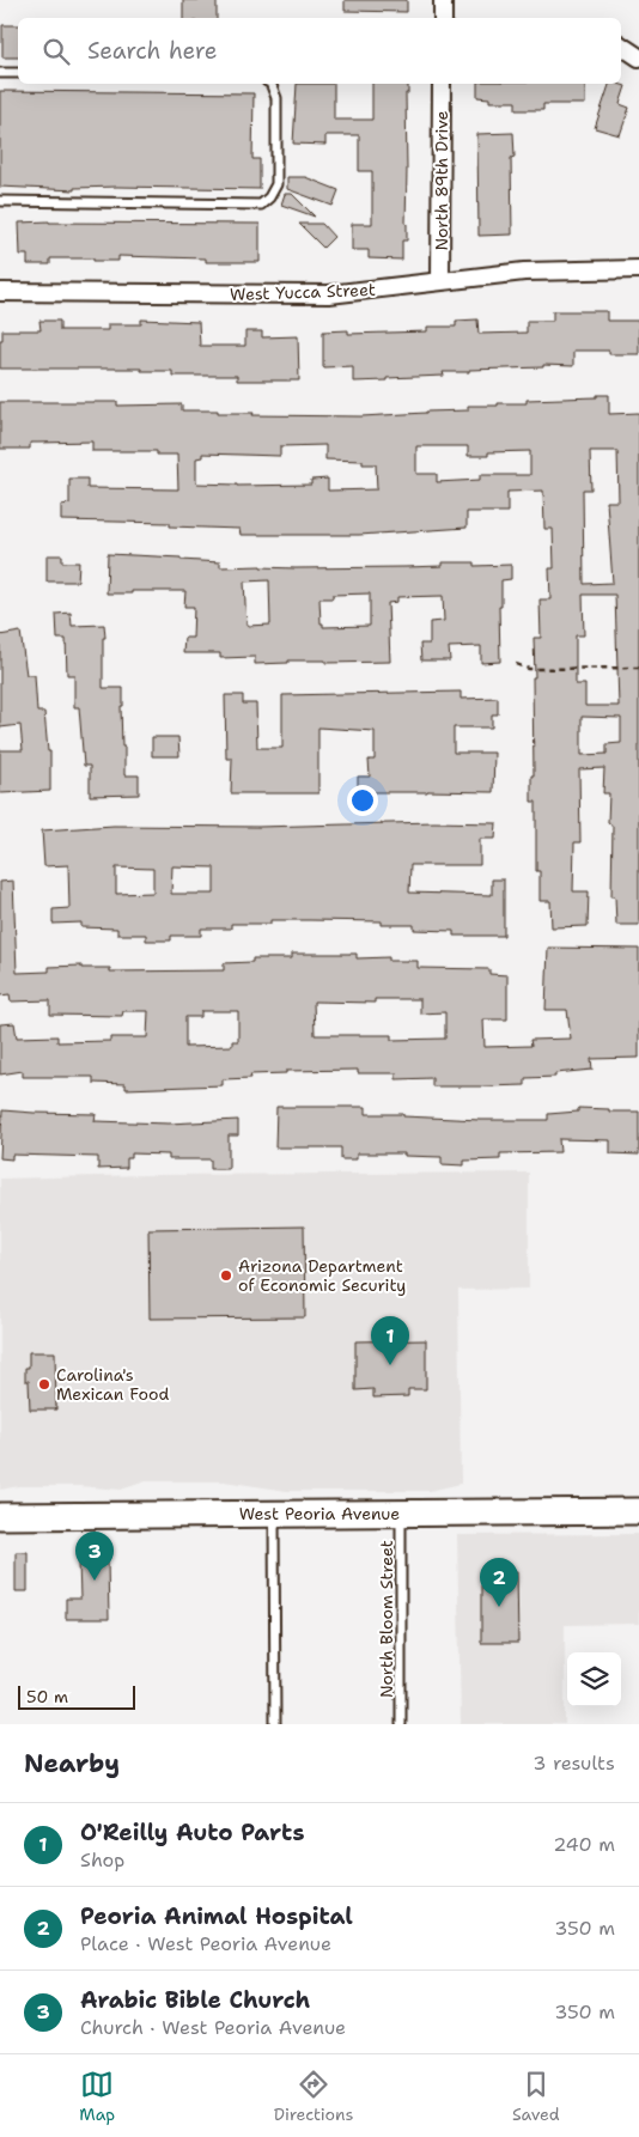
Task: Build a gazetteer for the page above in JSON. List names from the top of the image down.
{
  "streets": {
    "main road": ["West Peoria Avenue"],
    "street": ["North 89th Drive", "West Yucca Street"],
    "lane": ["North Bloom Street"]
  },
  "crossings": [
    ["North 89th Drive", "West Yucca Street"],
    ["West Peoria Avenue", "North Bloom Street"]
  ],
  "places": ["Arizona Department of Economic Security", "Carolina's Mexican Food"],
  "scale_bar": "50 m",
  "page": {
    "search": "Search here",
    "pins": ["1", "3", "2"],
    "scale": "50 m",
    "heading": ["Nearby", "3 results"],
    "list": [
      {
        "mark": "1",
        "name": "O'Reilly Auto Parts",
        "note": "Shop",
        "value": "240 m"
      },
      {
        "mark": "2",
        "name": "Peoria Animal Hospital",
        "note": "Place · West Peoria Avenue",
        "value": "350 m"
      },
      {
        "mark": "3",
        "name": "Arabic Bible Church",
        "note": "Church · West Peoria Avenue",
        "value": "350 m"
      }
    ],
    "nav": ["Map", "Directions", "Saved"]
  }
}
